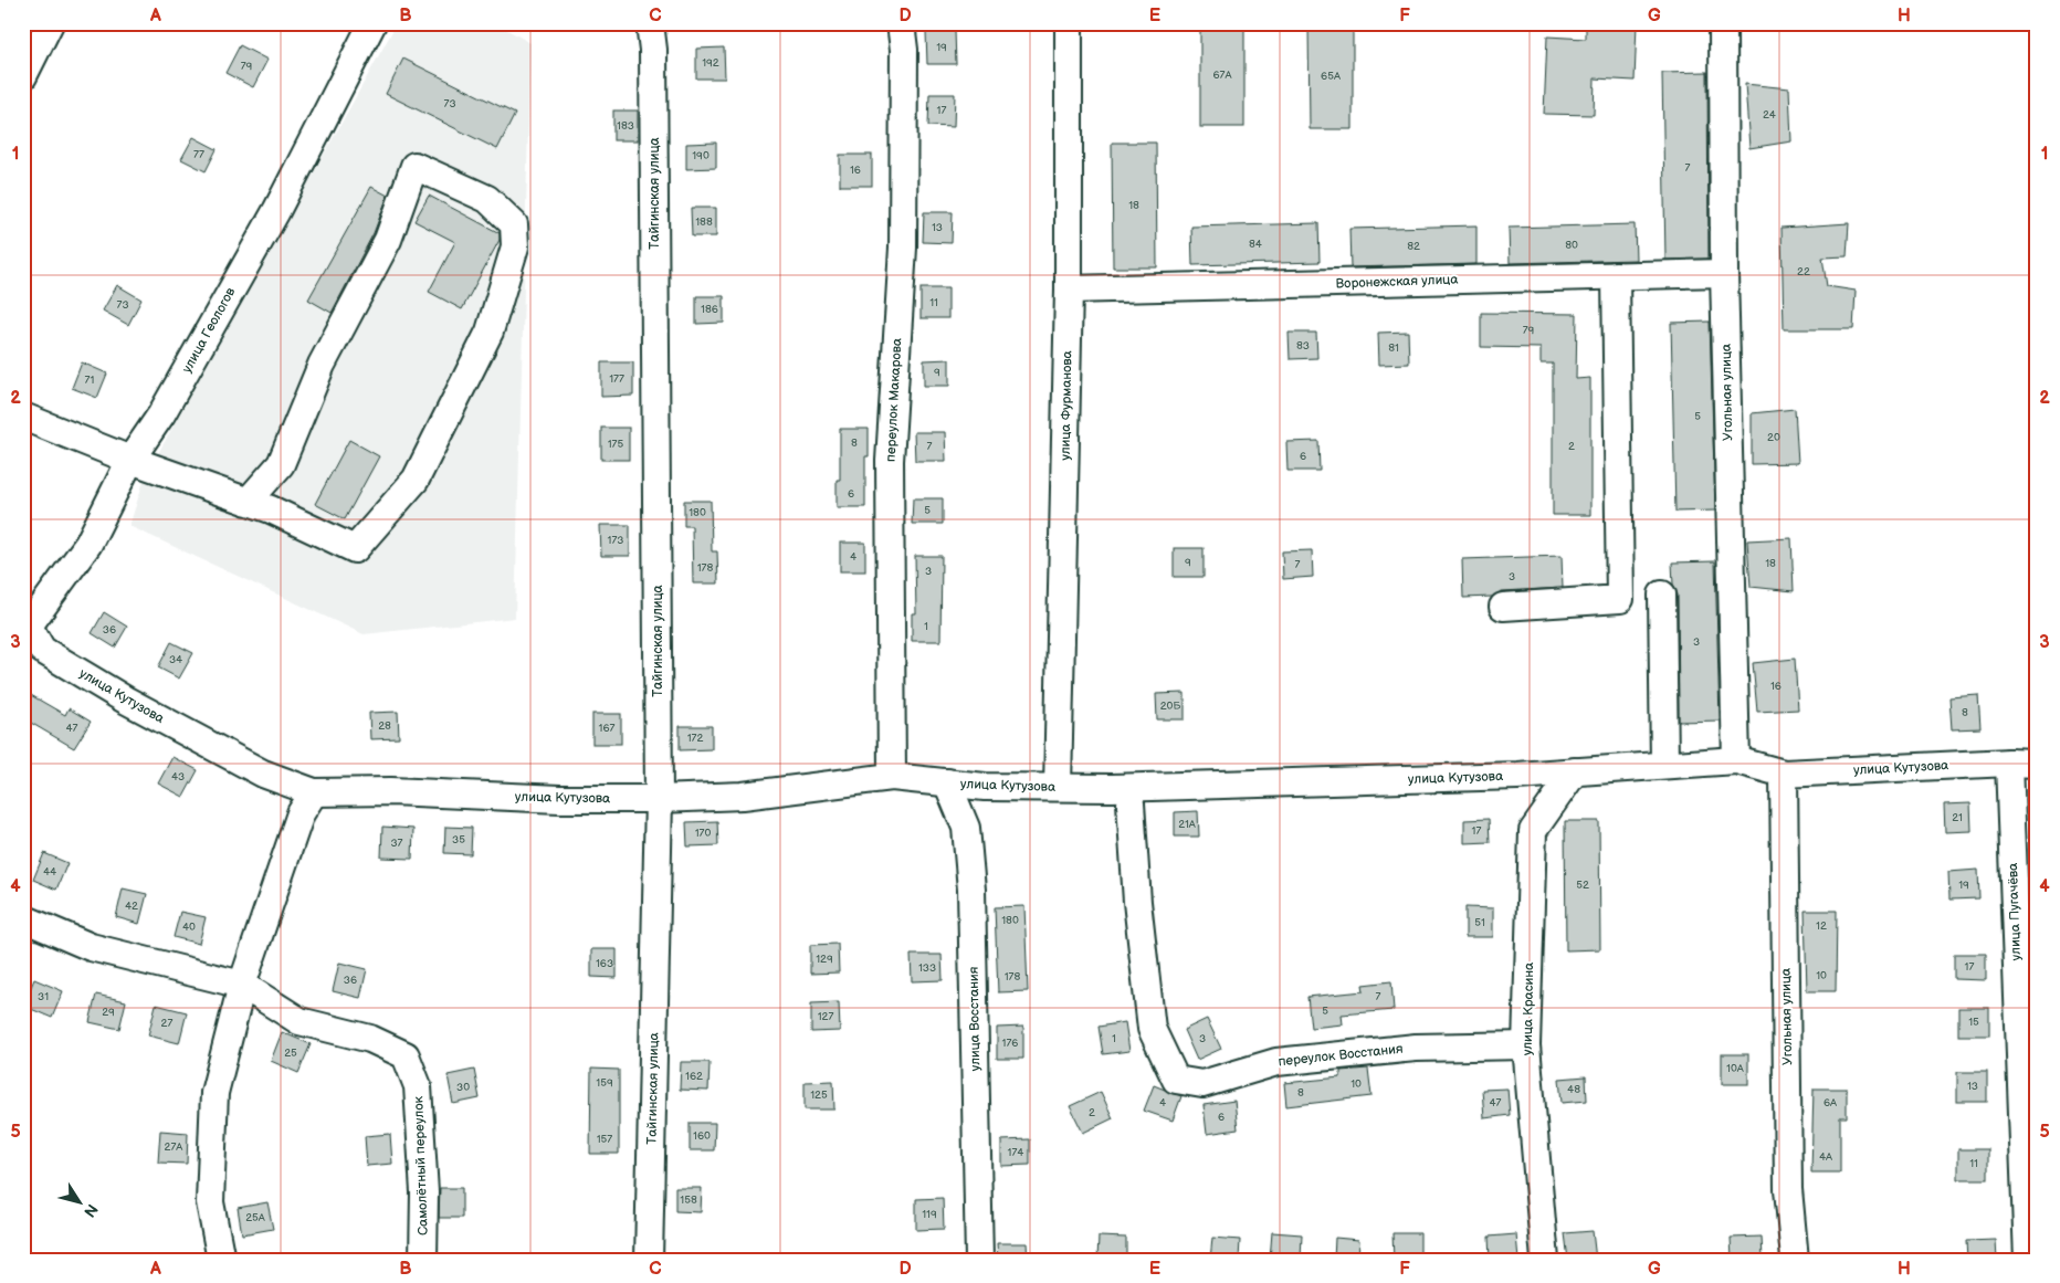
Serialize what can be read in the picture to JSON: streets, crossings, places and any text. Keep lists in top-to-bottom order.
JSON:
{
  "streets": {
    "street": [
      "Тайгинская улица",
      "Воронежская улица",
      "улица Геологов",
      "Угольная улица",
      "переулок Макарова",
      "улица Фурманова",
      "улица Кутузова",
      "улица Пугачёва",
      "улица Красина",
      "улица Восстания",
      "переулок Восстания",
      "Самолётный переулок"
    ]
  },
  "crossings": [
    ["Тайгинская улица", "улица Кутузова"],
    ["Воронежская улица", "Угольная улица"],
    ["Воронежская улица", "улица Фурманова"],
    ["улица Геологов", "улица Кутузова"],
    ["Угольная улица", "улица Кутузова"],
    ["переулок Макарова", "улица Кутузова"],
    ["улица Фурманова", "улица Кутузова"],
    ["улица Кутузова", "улица Пугачёва"],
    ["улица Кутузова", "улица Красина"],
    ["улица Кутузова", "улица Восстания"],
    ["улица Красина", "переулок Восстания"]
  ],
  "house_numbers": [
    "19",
    "192",
    "79",
    "67А",
    "65А",
    "73",
    "17",
    "24",
    "183",
    "77",
    "190",
    "7",
    "16",
    "18",
    "188",
    "13",
    "84",
    "80",
    "82",
    "22",
    "11",
    "73",
    "186",
    "79",
    "83",
    "81",
    "9",
    "177",
    "71",
    "5",
    "20",
    "8",
    "175",
    "7",
    "2",
    "6",
    "6",
    "5",
    "180",
    "173",
    "4",
    "9",
    "18",
    "7",
    "178",
    "3",
    "3",
    "1",
    "36",
    "3",
    "34",
    "16",
    "20Б",
    "8",
    "28",
    "47",
    "167",
    "172",
    "43",
    "21",
    "21А",
    "17",
    "170",
    "35",
    "37",
    "44",
    "52",
    "19",
    "42",
    "180",
    "51",
    "12",
    "40",
    "129",
    "163",
    "17",
    "133",
    "10",
    "178",
    "36",
    "31",
    "7",
    "5",
    "29",
    "127",
    "15",
    "27",
    "1",
    "3",
    "176",
    "25",
    "10А",
    "162",
    "159",
    "10",
    "13",
    "30",
    "48",
    "8",
    "125",
    "4",
    "47",
    "6А",
    "2",
    "6",
    "160",
    "157",
    "27А",
    "174",
    "4А",
    "11",
    "158",
    "119",
    "25А"
  ],
  "north": "bottom right",
  "grid": {
    "columns": [
      "A",
      "B",
      "C",
      "D",
      "E",
      "F",
      "G",
      "H"
    ],
    "rows": [
      "1",
      "2",
      "3",
      "4",
      "5"
    ]
  }
}
